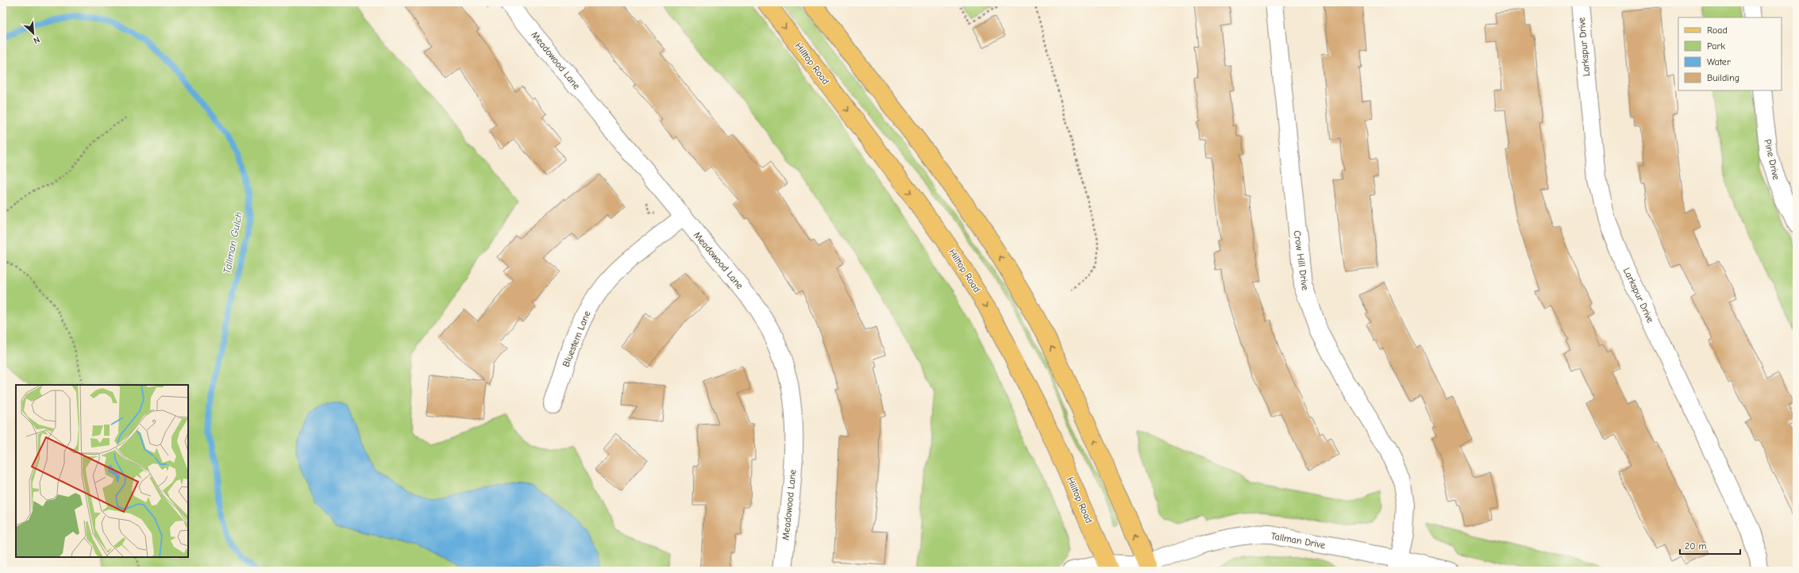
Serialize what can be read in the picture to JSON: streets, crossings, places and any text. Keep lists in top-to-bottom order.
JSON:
{
  "streets": {
    "main road": ["Hilltop Road"],
    "street": [
      "Larkspur Drive",
      "Meadowood Lane",
      "Pine Drive",
      "Crow Hill Drive",
      "Bluestem Lane",
      "Tallman Drive"
    ]
  },
  "crossings": [
    ["Meadowood Lane", "Bluestem Lane"],
    ["Hilltop Road", "Tallman Drive"],
    ["Crow Hill Drive", "Tallman Drive"]
  ],
  "water": ["Tallman Gulch"],
  "legend": [
    "Road",
    "Park",
    "Water",
    "Building"
  ],
  "scale_bar": "20 m",
  "north": "bottom right"
}
